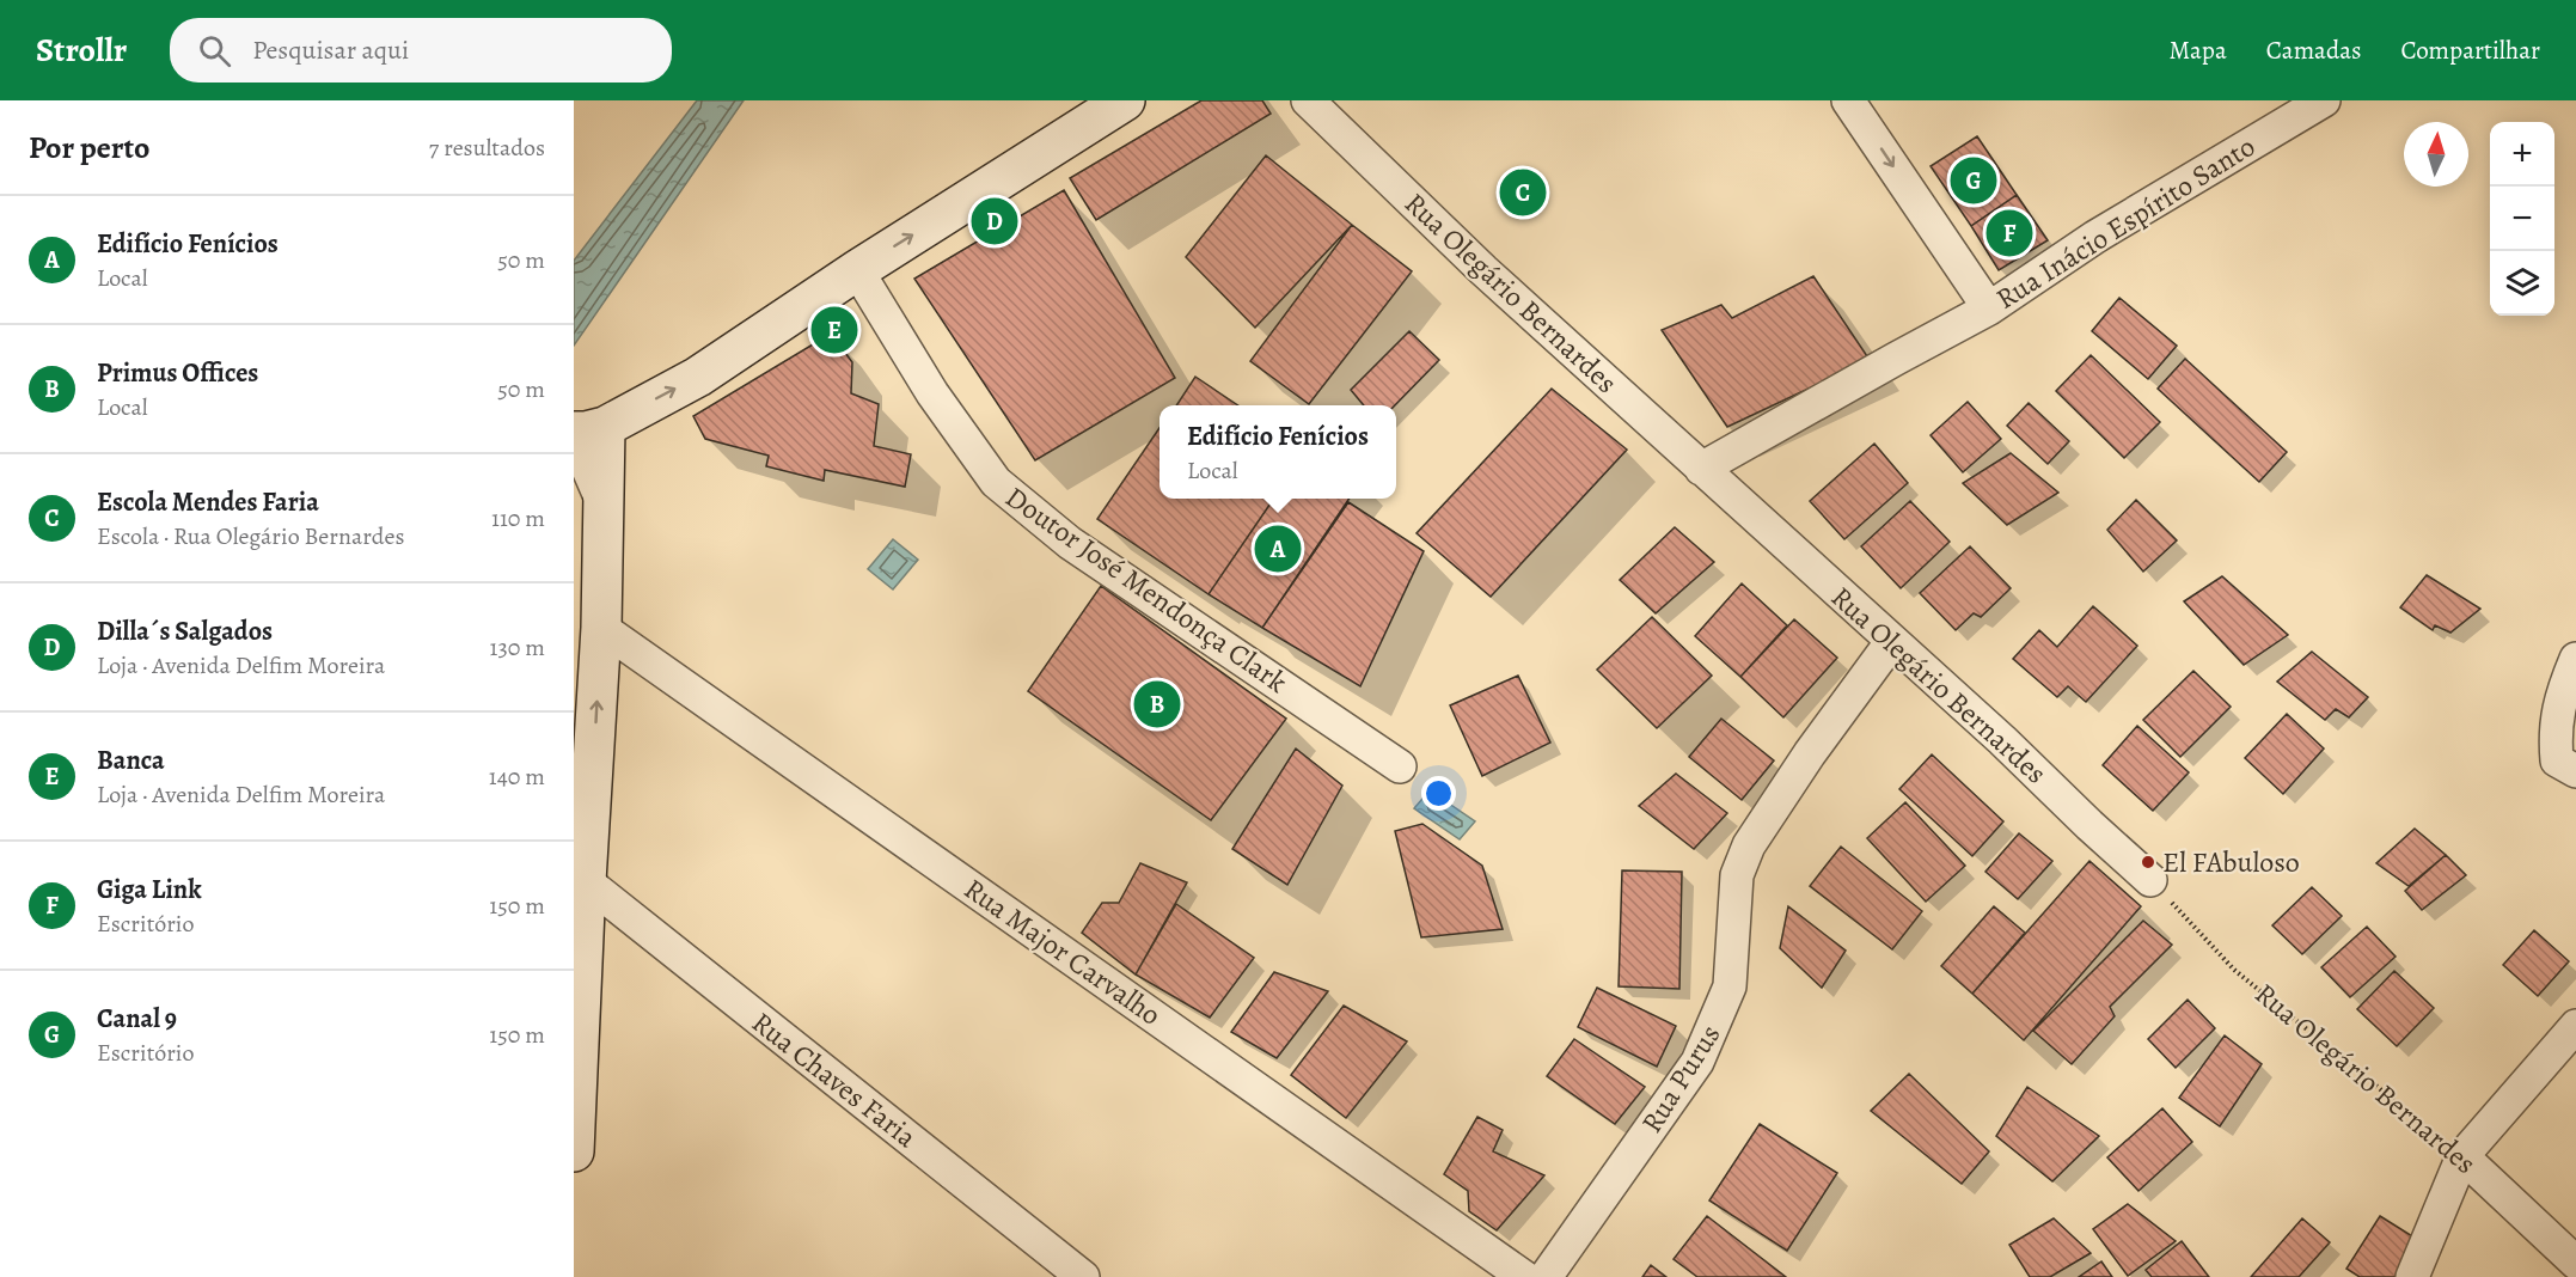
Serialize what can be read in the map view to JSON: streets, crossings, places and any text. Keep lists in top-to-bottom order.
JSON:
{
  "streets": {
    "street": [
      "Rua Inácio Espírito Santo",
      "Rua Olegário Bernardes",
      "Doutor José Mendonça Clark",
      "Rua Major Carvalho",
      "Rua Purus",
      "Rua Chaves Faria"
    ]
  },
  "crossings": [
    ["Rua Inácio Espírito Santo", "Rua Olegário Bernardes"],
    ["Rua Olegário Bernardes", "Rua Purus"]
  ],
  "places": ["El FAbuloso"],
  "north": "top",
  "page": {
    "header": "Strollr",
    "search": "Pesquisar aqui",
    "nav": ["Mapa", "Camadas", "Compartilhar"],
    "heading": ["Por perto", "7 resultados"],
    "map_buttons": ["+", "−"],
    "pins": [
      "G",
      "C",
      "D",
      "F",
      "E",
      "A",
      "B"
    ],
    "list": [
      {
        "mark": "A",
        "name": "Edifício Fenícios",
        "note": "Local",
        "value": "50 m"
      },
      {
        "mark": "B",
        "name": "Primus Offices",
        "note": "Local",
        "value": "50 m"
      },
      {
        "mark": "C",
        "name": "Escola Mendes Faria",
        "note": "Escola · Rua Olegário Bernardes",
        "value": "110 m"
      },
      {
        "mark": "D",
        "name": "Dilla´s Salgados",
        "note": "Loja · Avenida Delfim Moreira",
        "value": "130 m"
      },
      {
        "mark": "E",
        "name": "Banca",
        "note": "Loja · Avenida Delfim Moreira",
        "value": "140 m"
      },
      {
        "mark": "F",
        "name": "Giga Link",
        "note": "Escritório",
        "value": "150 m"
      },
      {
        "mark": "G",
        "name": "Canal 9",
        "note": "Escritório",
        "value": "150 m"
      }
    ],
    "popup": ["Edifício Fenícios", "Local"]
  }
}
